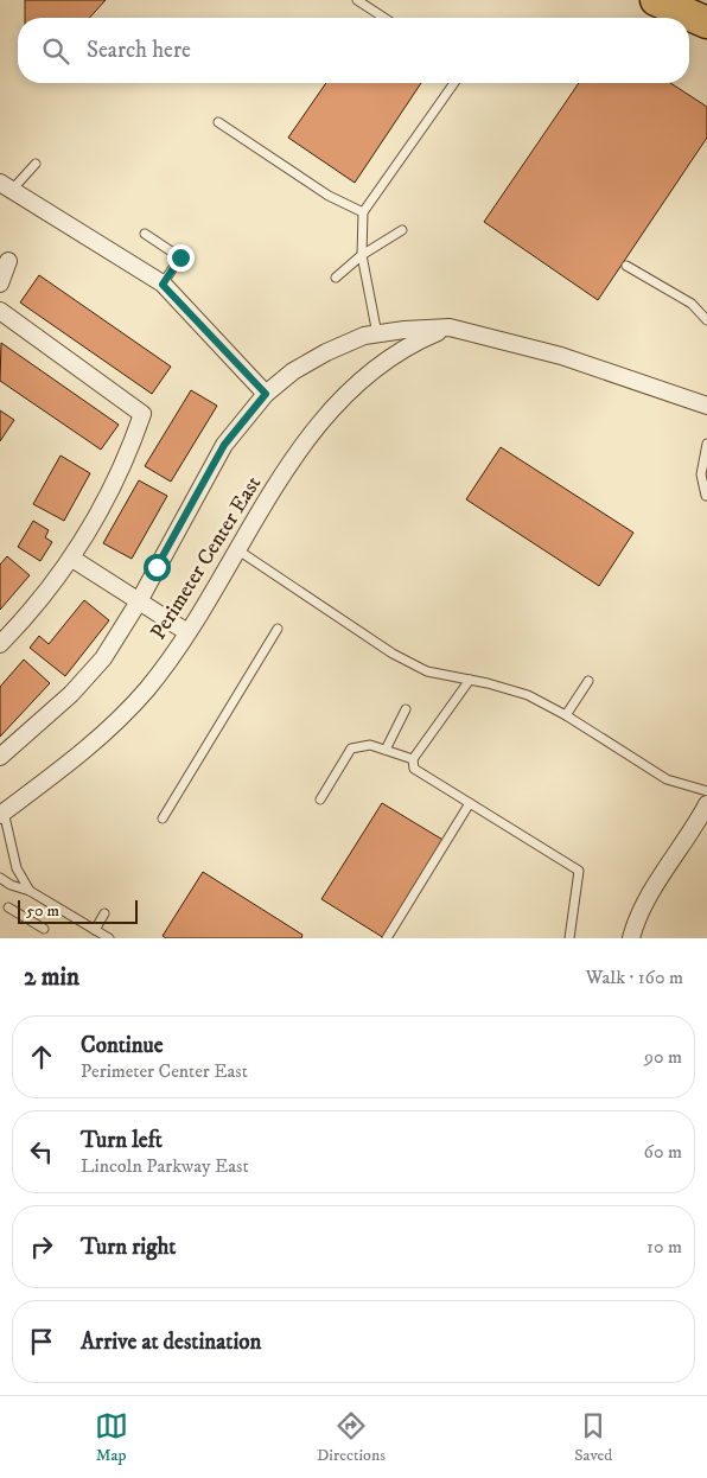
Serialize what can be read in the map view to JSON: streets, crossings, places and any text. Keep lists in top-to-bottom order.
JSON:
{
  "streets": {
    "street": ["Perimeter Center East"]
  },
  "scale_bar": "50 m",
  "page": {
    "search": "Search here",
    "scale": "50 m",
    "heading": ["2 min", "Walk · 160 m"],
    "list": [
      ["Continue", "Perimeter Center East", "90 m"],
      ["Turn left", "Lincoln Parkway East", "60 m"],
      ["Turn right", "10 m"],
      "Arrive at destination"
    ],
    "nav": ["Map", "Directions", "Saved"]
  }
}
